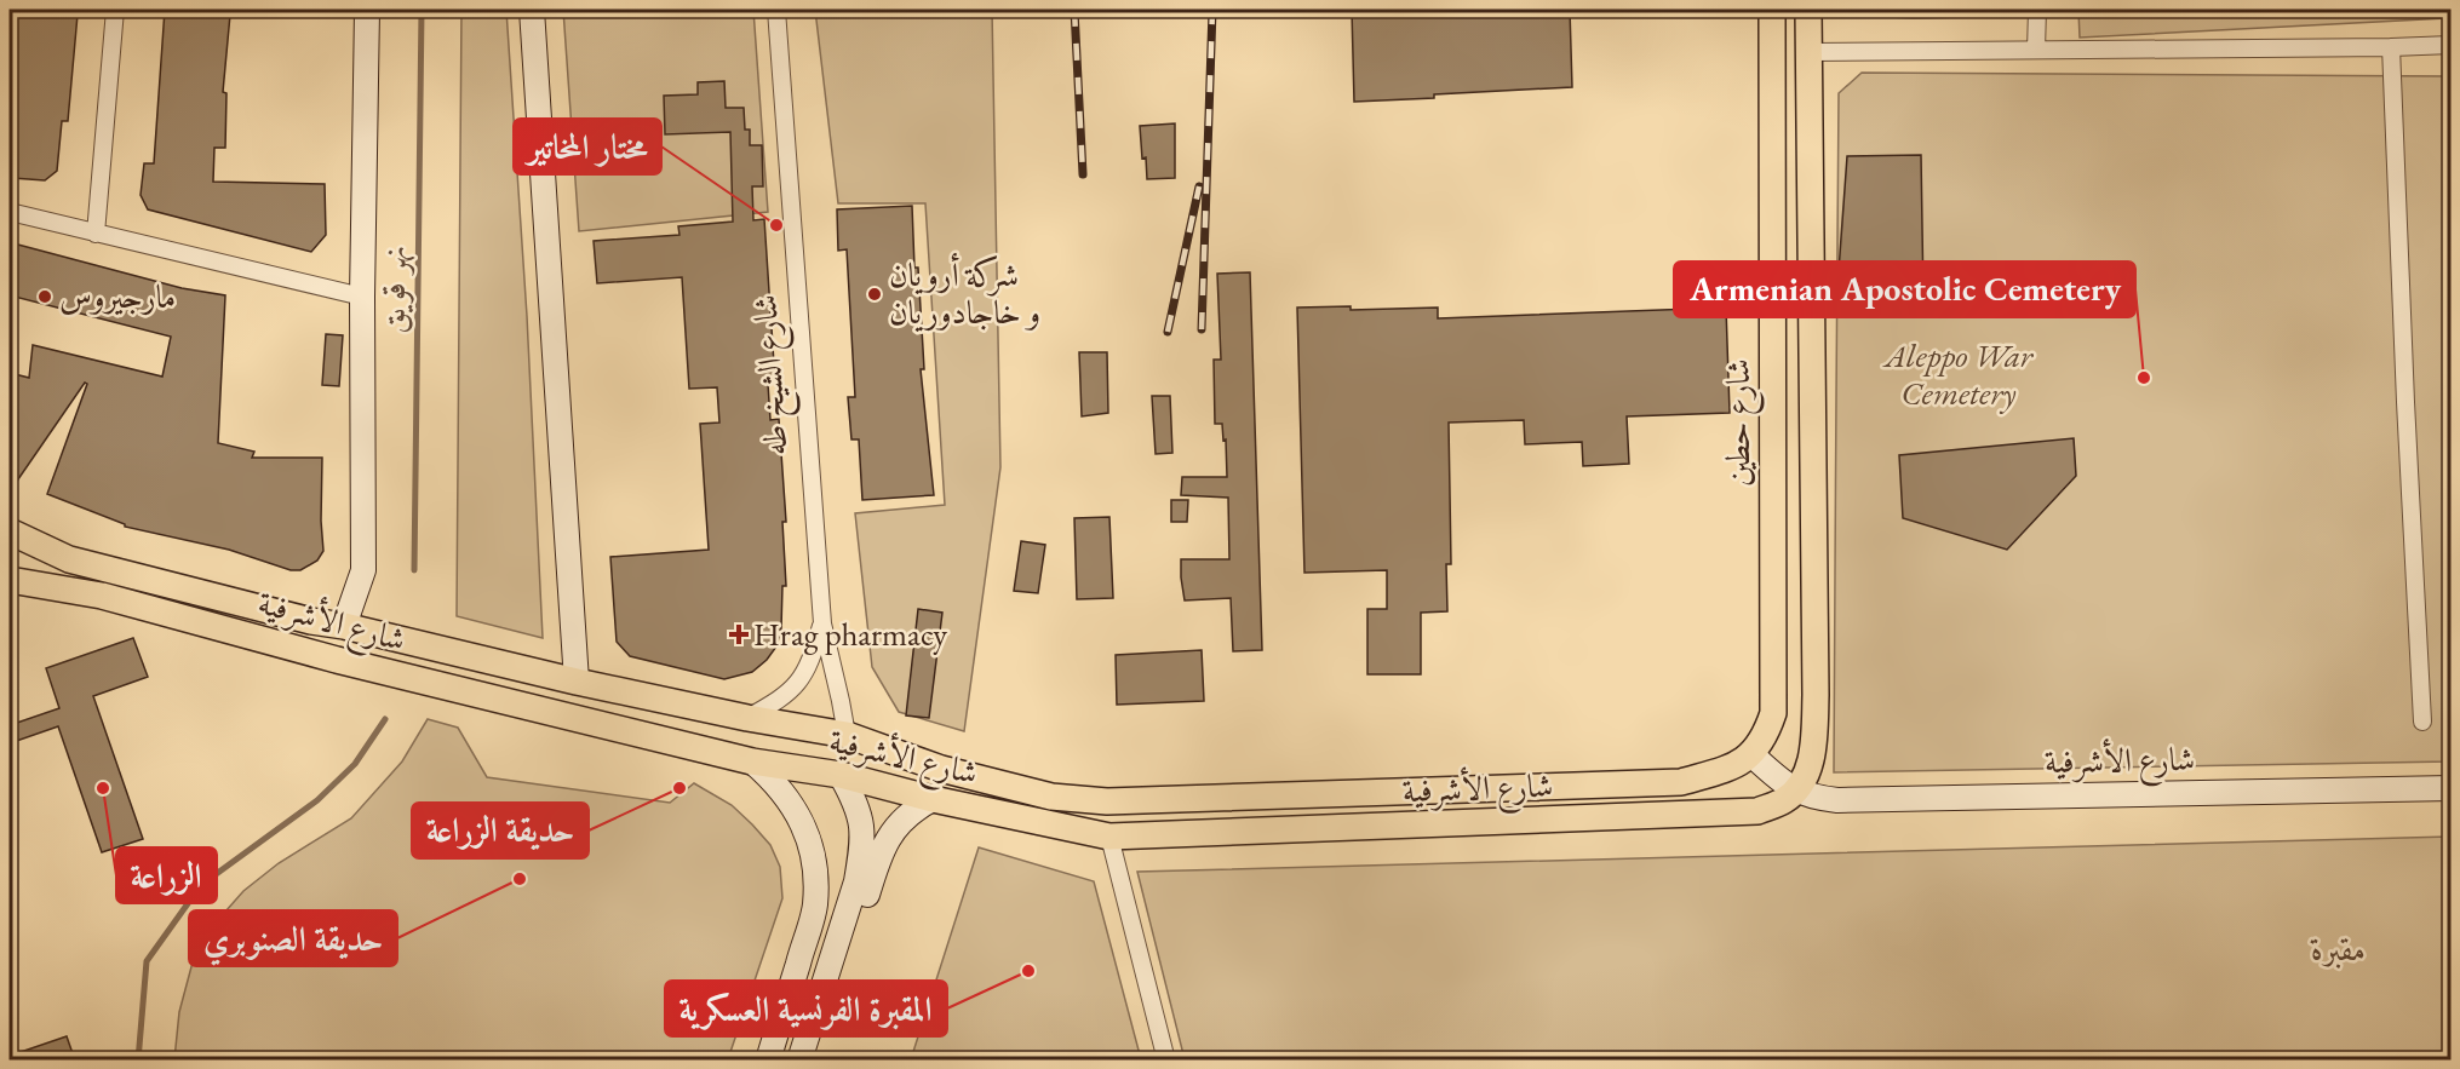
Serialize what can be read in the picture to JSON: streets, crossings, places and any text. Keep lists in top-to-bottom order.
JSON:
{
  "streets": {
    "main road": ["شارع حطين", "شارع الأشرفية"],
    "street": ["شارع الشيخ طه"]
  },
  "crossings": [
    ["شارع الشيخ طه", "شارع الأشرفية"],
    ["شارع حطين", "شارع الأشرفية"]
  ],
  "water": ["نهر قويق"],
  "parks": ["Aleppo War Cemetery", "مقبرة"],
  "places": {
    "other": [
      "مختار المخاتير",
      "شركة أرويان و خاجادوريان",
      "مارجيروس",
      "Armenian Apostolic Cemetery",
      "الزراعة",
      "حديقة الزراعة",
      "حديقة الصنوبري",
      "المقبرة الفرنسية العسكرية"
    ],
    "health": ["Hrag pharmacy"]
  }
}
